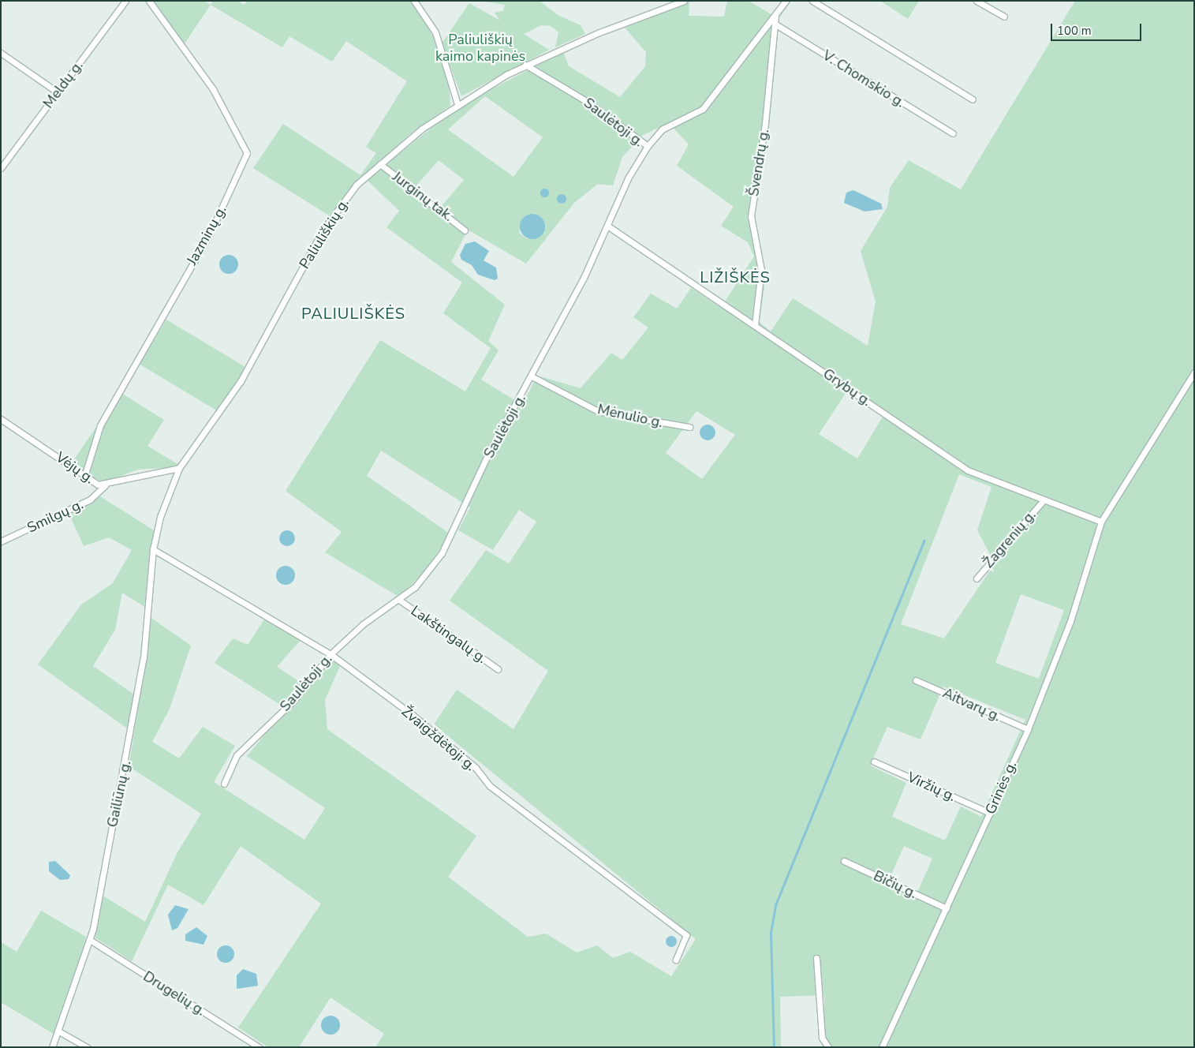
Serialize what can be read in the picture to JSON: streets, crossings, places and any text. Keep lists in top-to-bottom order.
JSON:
{
  "streets": {
    "street": [
      "V. Chomskio g.",
      "Meldų g.",
      "Saulėtoji g.",
      "Švendrų g.",
      "Jurginų tak.",
      "Paliuliškių g.",
      "Jazminų g.",
      "Grybų g.",
      "Mėnulio g.",
      "Vėjų g.",
      "Smilgų g.",
      "Žagrenių g.",
      "Lakštingalų g.",
      "Aitvarų g.",
      "Žvaigždėtoji g.",
      "Viržių g.",
      "Grinės g.",
      "Gailiūnų g.",
      "Bičių g.",
      "Drugelių g."
    ]
  },
  "crossings": [
    ["V. Chomskio g.", "Švendrų g."],
    ["Saulėtoji g.", "Paliuliškių g."],
    ["Saulėtoji g.", "Grybų g."],
    ["Saulėtoji g.", "Mėnulio g."],
    ["Saulėtoji g.", "Lakštingalų g."],
    ["Saulėtoji g.", "Žvaigždėtoji g."],
    ["Švendrų g.", "Grybų g."],
    ["Jurginų tak.", "Paliuliškių g."],
    ["Paliuliškių g.", "Vėjų g."],
    ["Paliuliškių g.", "Gailiūnų g."],
    ["Jazminų g.", "Vėjų g."],
    ["Grybų g.", "Žagrenių g."],
    ["Grybų g.", "Grinės g."],
    ["Vėjų g.", "Smilgų g."],
    ["Aitvarų g.", "Grinės g."],
    ["Žvaigždėtoji g.", "Gailiūnų g."],
    ["Viržių g.", "Grinės g."],
    ["Grinės g.", "Bičių g."],
    ["Gailiūnų g.", "Drugelių g."]
  ],
  "districts": ["LIŽIŠKĖS", "PALIULIŠKĖS"],
  "parks": ["Paliuliškių kaimo kapinės"],
  "scale_bar": "100 m"
}
